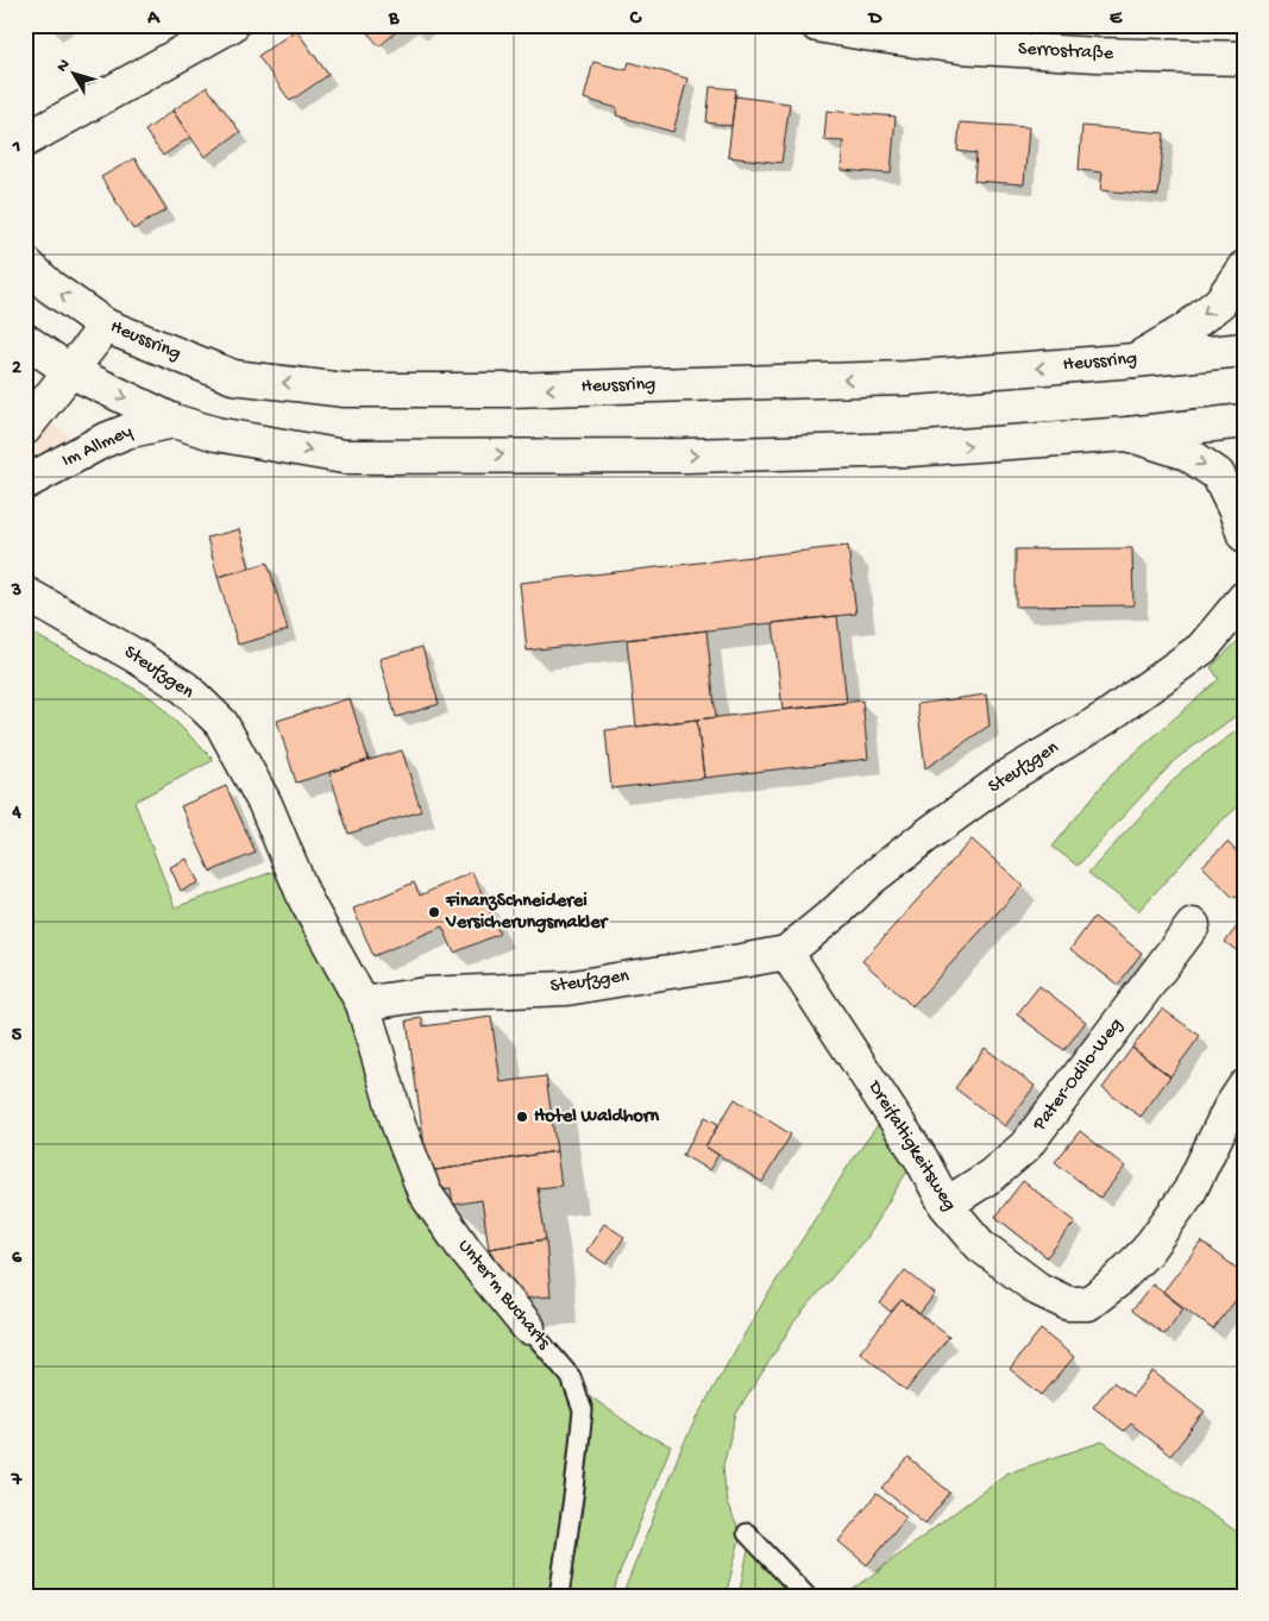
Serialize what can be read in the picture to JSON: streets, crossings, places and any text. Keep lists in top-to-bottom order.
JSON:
{
  "streets": {
    "street": [
      "Serrostraße",
      "Heussring",
      "Im Allmey",
      "Steufzgen",
      "Pater-Odilo-Weg",
      "Dreifaltigkeitsweg",
      "Unter'm Bucharts"
    ]
  },
  "crossings": [
    ["Steufzgen", "Dreifaltigkeitsweg"],
    ["Steufzgen", "Unter'm Bucharts"],
    ["Pater-Odilo-Weg", "Dreifaltigkeitsweg"]
  ],
  "places": ["FinanzSchneiderei Versicherungsmakler", "Hotel Waldhorn"],
  "north": "top left",
  "grid": {
    "columns": [
      "A",
      "B",
      "C",
      "D",
      "E"
    ],
    "rows": [
      "1",
      "2",
      "3",
      "4",
      "5",
      "6",
      "7"
    ]
  }
}
